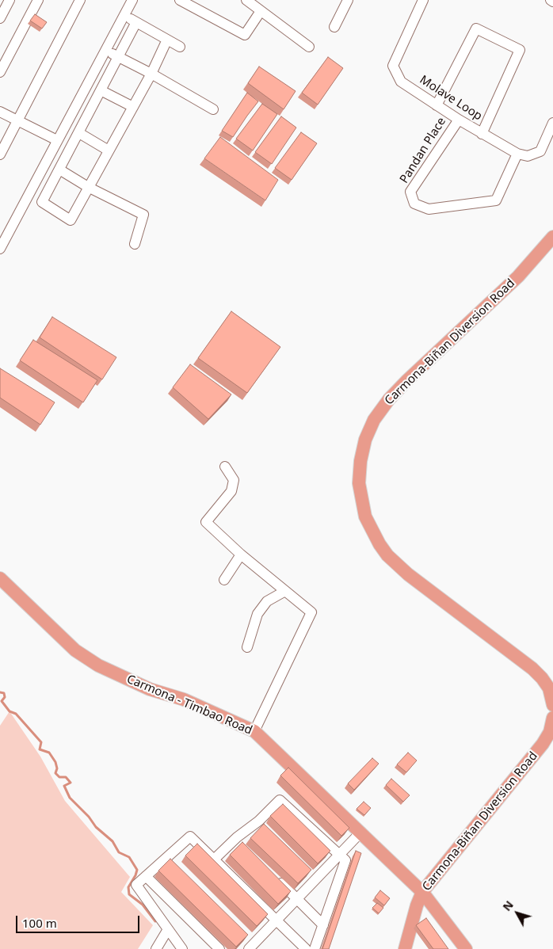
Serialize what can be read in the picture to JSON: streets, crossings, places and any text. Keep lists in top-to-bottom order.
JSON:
{
  "streets": {
    "main road": ["Carmona-Biñan Diversion Road", "Carmona - Timbao Road"],
    "street": ["Molave Loop", "Pandan Place"]
  },
  "crossings": [
    ["Molave Loop", "Pandan Place"],
    ["Carmona-Biñan Diversion Road", "Carmona - Timbao Road"]
  ],
  "scale_bar": "100 m",
  "north": "top left"
}
